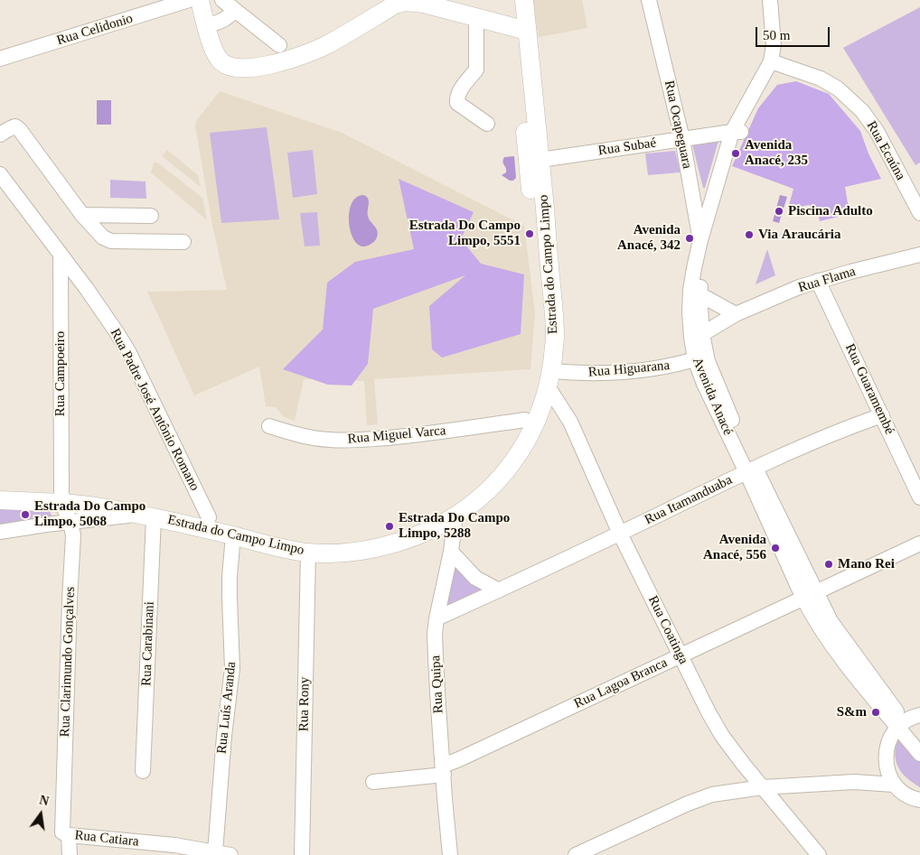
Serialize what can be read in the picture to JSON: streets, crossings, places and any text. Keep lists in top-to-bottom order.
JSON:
{
  "streets": {
    "main road": ["Estrada do Campo Limpo"],
    "street": [
      "Rua Celidonio",
      "Rua Ocapeguara",
      "Rua Subaé",
      "Rua Ecaúna",
      "Rua Flama",
      "Rua Higuarana",
      "Rua Campoeiro",
      "Rua Guaramembé",
      "Avenida Anacé",
      "Rua Padre José Antônio Romano",
      "Rua Miguel Varca",
      "Rua Itamanduaba",
      "Rua Coatinga",
      "Rua Carabinani",
      "Rua Clarimundo Gonçalves",
      "Rua Lagoa Branca",
      "Rua Quipa",
      "Rua Rony",
      "Rua Luís Aranda",
      "Rua Catiara"
    ]
  },
  "crossings": [
    ["Rua Ocapeguara", "Rua Subaé"],
    ["Rua Ocapeguara", "Avenida Anacé"],
    ["Rua Subaé", "Estrada do Campo Limpo"],
    ["Rua Subaé", "Avenida Anacé"],
    ["Rua Ecaúna", "Avenida Anacé"],
    ["Estrada do Campo Limpo", "Rua Higuarana"],
    ["Estrada do Campo Limpo", "Rua Campoeiro"],
    ["Estrada do Campo Limpo", "Rua Padre José Antônio Romano"],
    ["Estrada do Campo Limpo", "Rua Miguel Varca"],
    ["Estrada do Campo Limpo", "Rua Coatinga"],
    ["Estrada do Campo Limpo", "Rua Carabinani"],
    ["Estrada do Campo Limpo", "Rua Clarimundo Gonçalves"],
    ["Estrada do Campo Limpo", "Rua Quipa"],
    ["Estrada do Campo Limpo", "Rua Rony"],
    ["Estrada do Campo Limpo", "Rua Luís Aranda"],
    ["Rua Flama", "Rua Guaramembé"],
    ["Rua Flama", "Avenida Anacé"],
    ["Rua Higuarana", "Avenida Anacé"],
    ["Rua Higuarana", "Rua Coatinga"],
    ["Rua Campoeiro", "Rua Padre José Antônio Romano"],
    ["Rua Campoeiro", "Rua Clarimundo Gonçalves"],
    ["Rua Guaramembé", "Rua Itamanduaba"],
    ["Avenida Anacé", "Rua Itamanduaba"],
    ["Avenida Anacé", "Rua Lagoa Branca"],
    ["Rua Itamanduaba", "Rua Coatinga"],
    ["Rua Itamanduaba", "Rua Quipa"],
    ["Rua Coatinga", "Rua Lagoa Branca"],
    ["Rua Clarimundo Gonçalves", "Rua Catiara"],
    ["Rua Lagoa Branca", "Rua Quipa"],
    ["Rua Luís Aranda", "Rua Catiara"]
  ],
  "places": [
    "Avenida Anacé, 235",
    "Piscina Adulto",
    "Estrada Do Campo Limpo, 5551",
    "Via Araucária",
    "Avenida Anacé, 342",
    "Estrada Do Campo Limpo, 5068",
    "Estrada Do Campo Limpo, 5288",
    "Avenida Anacé, 556",
    "Mano Rei",
    "S&m"
  ],
  "scale_bar": "50 m",
  "north": "top"
}
